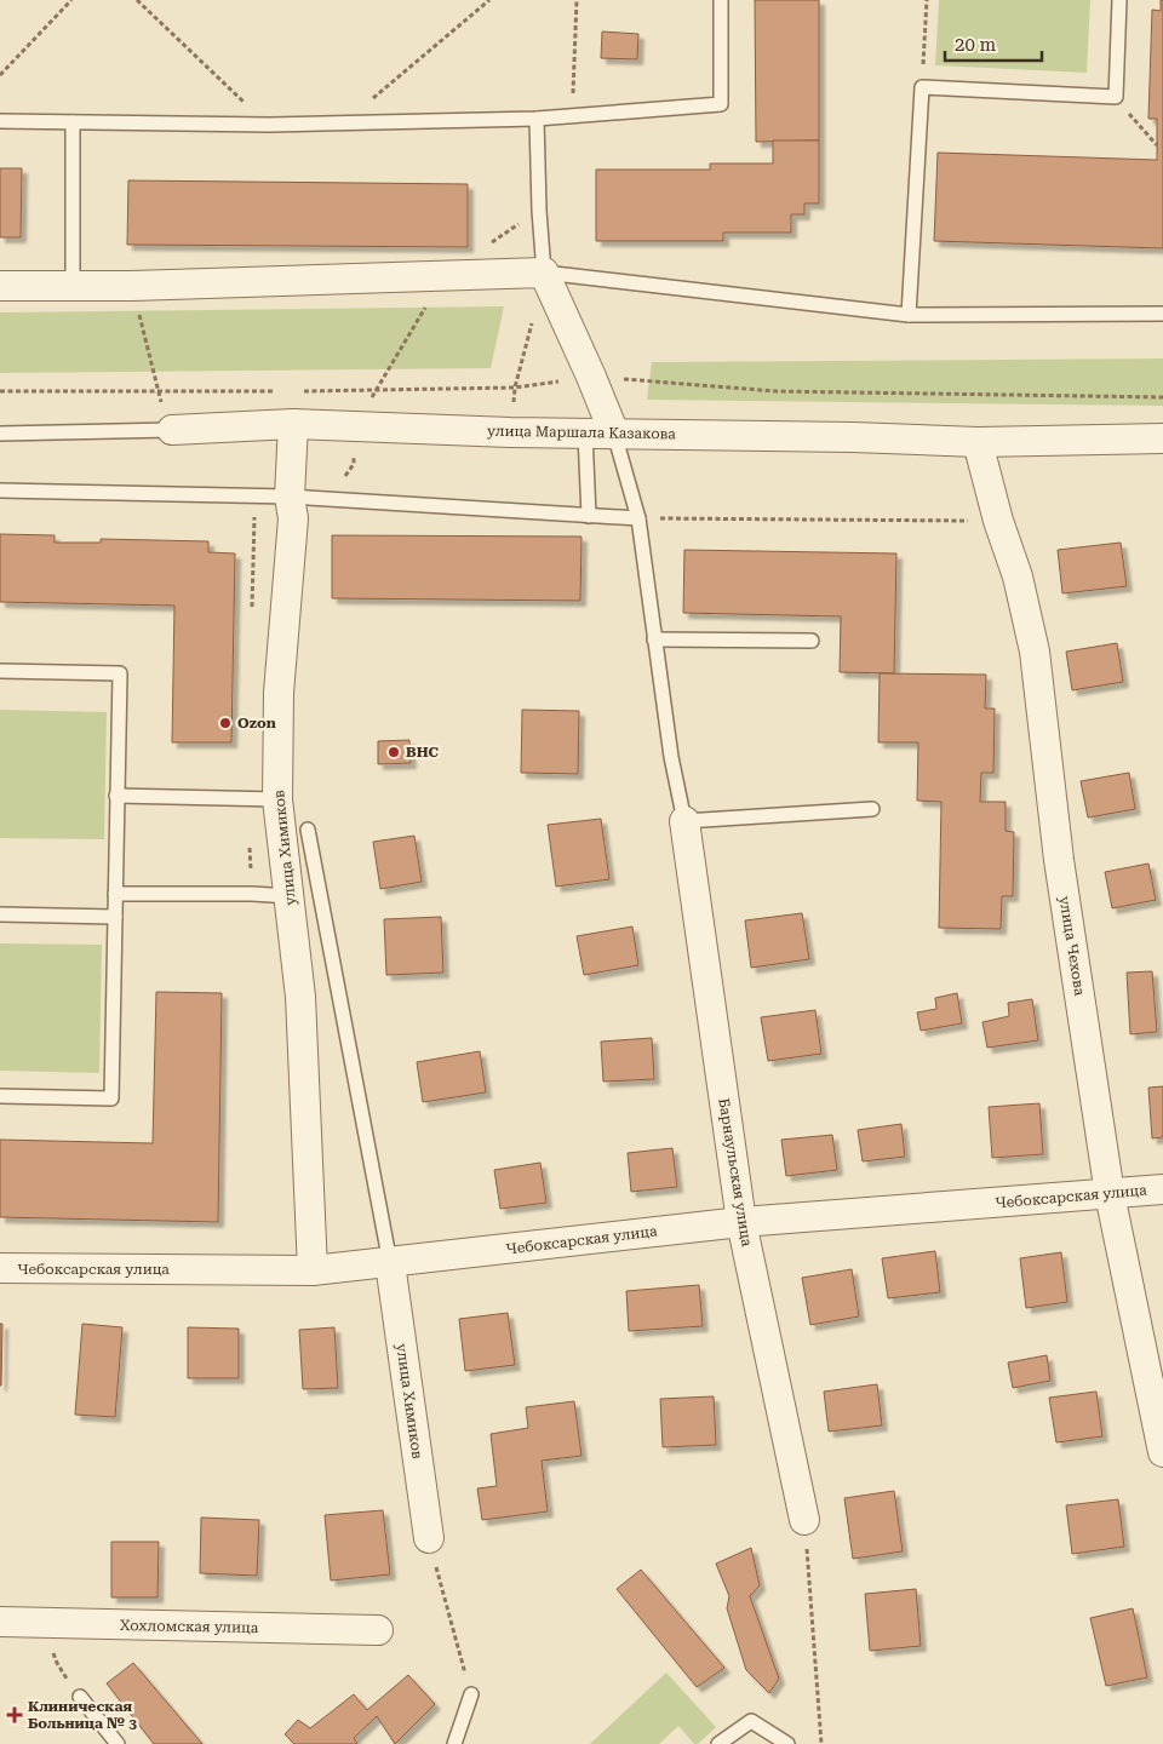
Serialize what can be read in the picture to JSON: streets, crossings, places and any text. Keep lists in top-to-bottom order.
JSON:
{
  "streets": {
    "street": [
      "улица Маршала Казакова",
      "улица Химиков",
      "улица Чехова",
      "Барнаульская улица",
      "Чебоксарская улица",
      "Хохломская улица"
    ]
  },
  "crossings": [
    ["улица Маршала Казакова", "улица Химиков"],
    ["улица Маршала Казакова", "улица Чехова"],
    ["улица Химиков", "Чебоксарская улица"],
    ["улица Чехова", "Чебоксарская улица"],
    ["Барнаульская улица", "Чебоксарская улица"]
  ],
  "places": {
    "other": ["Ozon", "ВНС"],
    "health": ["Клиническая Больница № 3"]
  },
  "scale_bar": "20 m"
}
